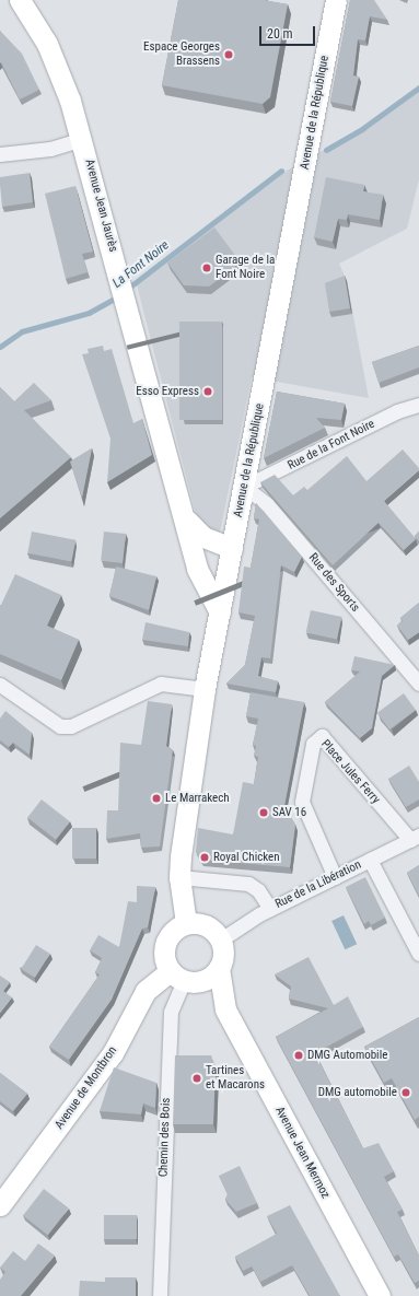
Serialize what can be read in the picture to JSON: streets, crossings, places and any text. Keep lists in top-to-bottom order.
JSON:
{
  "streets": {
    "main road": [
      "Avenue de la République",
      "Avenue Jean Jaurès",
      "Avenue de Montbron",
      "Avenue Jean Mermoz"
    ],
    "street": [
      "Rue de la Font Noire",
      "Rue des Sports",
      "Place Jules Ferry",
      "Rue de la Libération",
      "Chemin des Bois"
    ]
  },
  "crossings": [
    ["Avenue de la République", "Avenue Jean Jaurès"],
    ["Avenue de la République", "Rue de la Font Noire"],
    ["Avenue de la République", "Rue des Sports"],
    ["Avenue de la République", "Rue de la Libération"],
    ["Avenue de la République", "Avenue de Montbron"],
    ["Avenue de la République", "Chemin des Bois"],
    ["Avenue de la République", "Avenue Jean Mermoz"],
    ["Rue de la Font Noire", "Rue des Sports"],
    ["Place Jules Ferry", "Rue de la Libération"],
    ["Rue de la Libération", "Avenue de Montbron"],
    ["Rue de la Libération", "Chemin des Bois"],
    ["Rue de la Libération", "Avenue Jean Mermoz"],
    ["Avenue de Montbron", "Chemin des Bois"],
    ["Avenue de Montbron", "Avenue Jean Mermoz"],
    ["Chemin des Bois", "Avenue Jean Mermoz"]
  ],
  "water": ["La Font Noire"],
  "places": [
    "Espace Georges Brassens",
    "Garage de la Font Noire",
    "Esso Express",
    "Le Marrakech",
    "SAV 16",
    "Royal Chicken",
    "DMG Automobile",
    "Tartines et Macarons",
    "DMG automobile"
  ],
  "scale_bar": "20 m"
}
